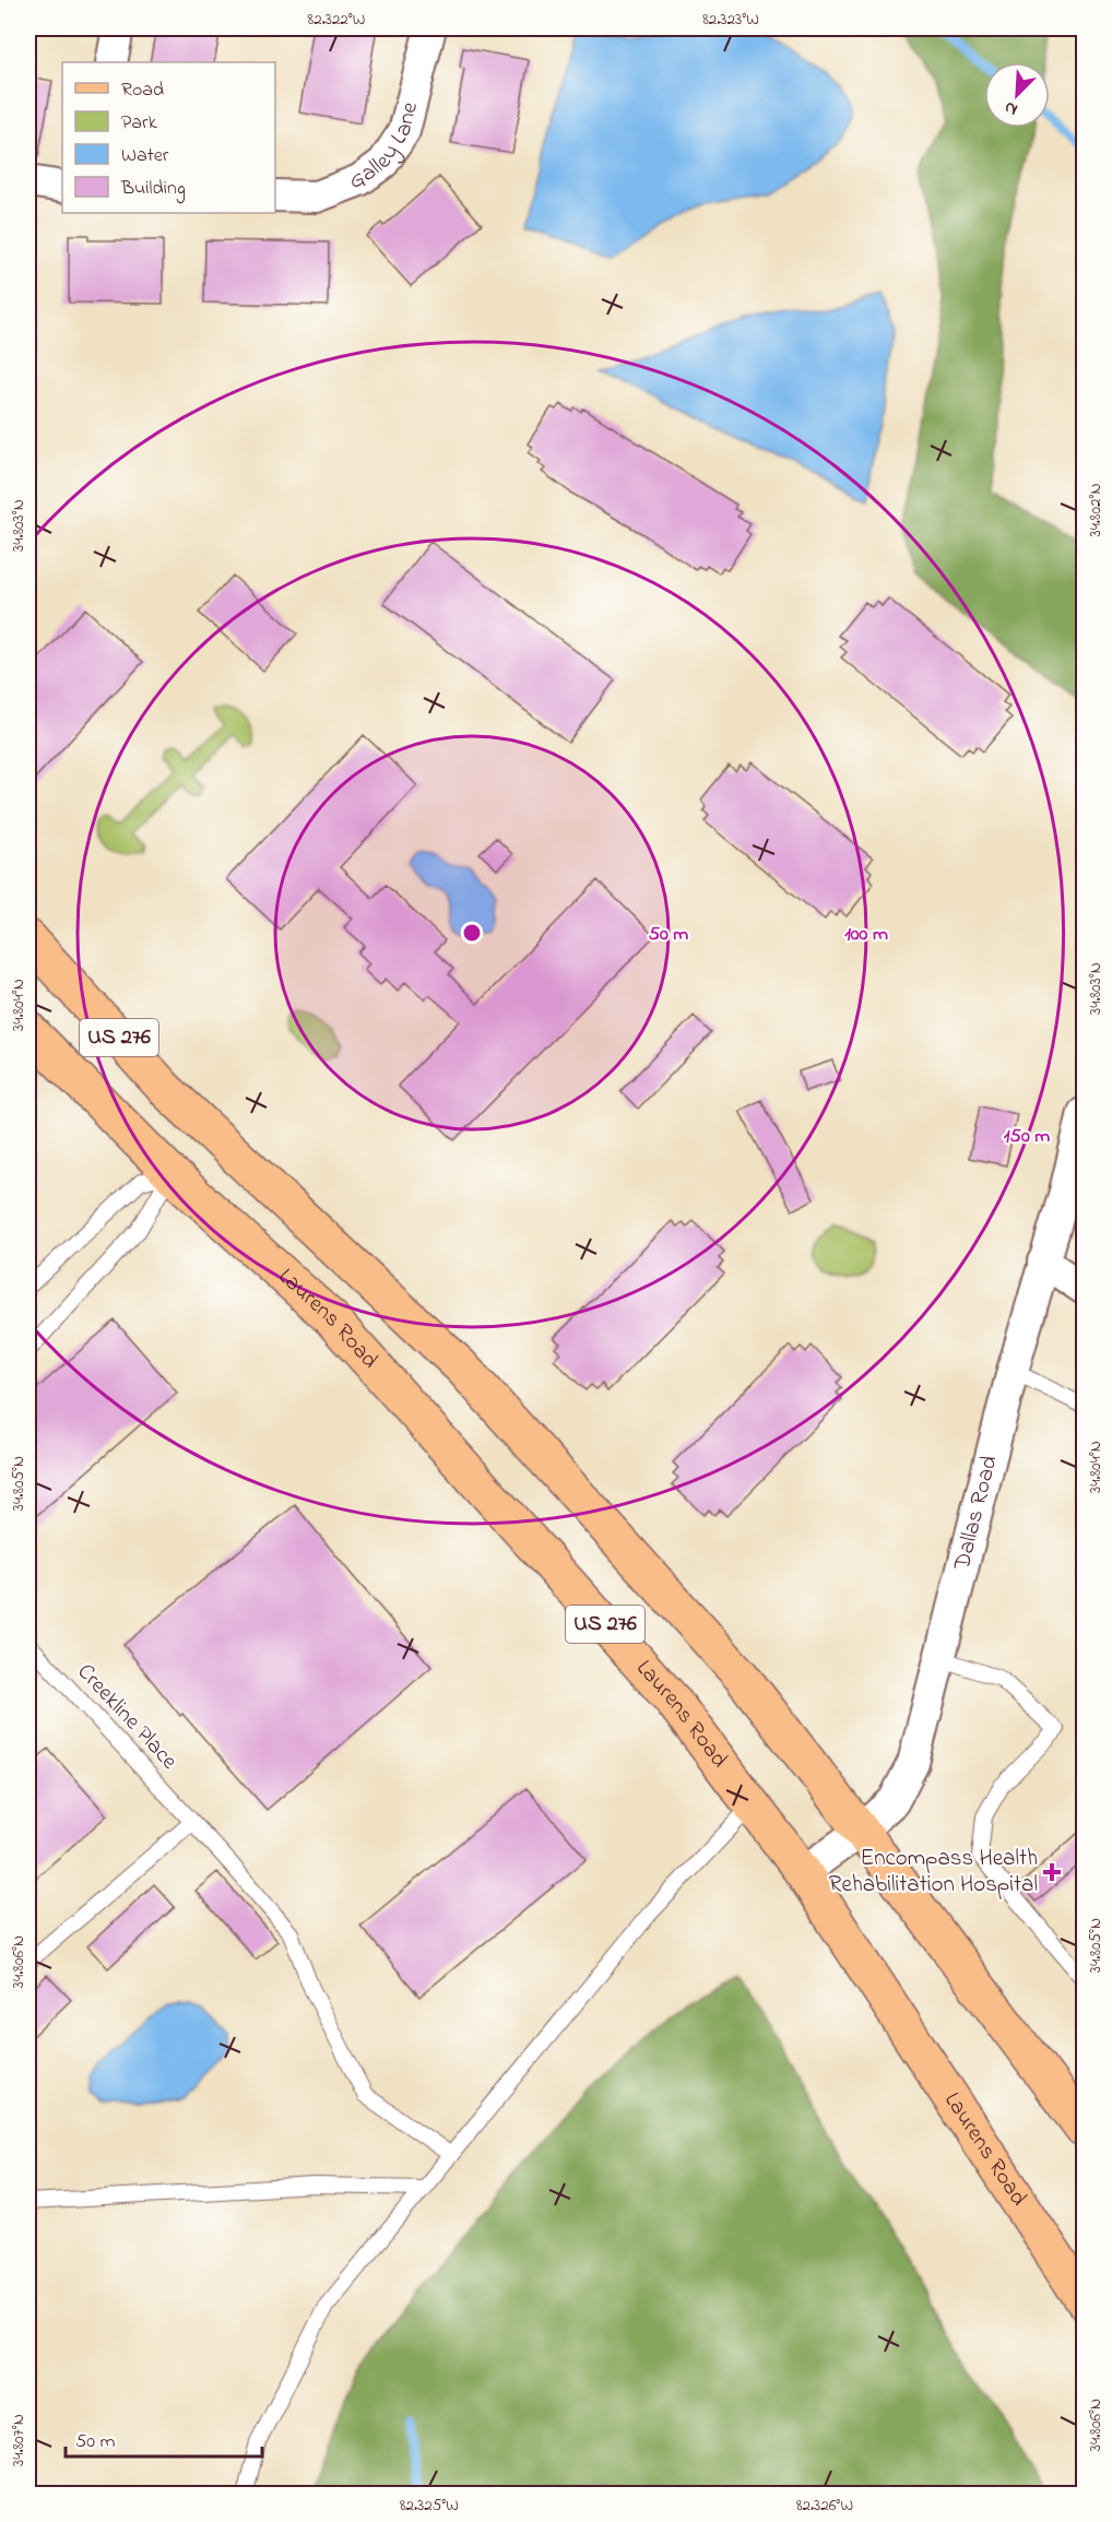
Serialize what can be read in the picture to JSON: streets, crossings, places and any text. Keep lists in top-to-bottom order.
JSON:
{
  "streets": {
    "main road": ["US 276", "Laurens Road"],
    "street": ["Galley Lane", "Dallas Road"],
    "lane": ["Creekline Place"]
  },
  "crossings": [
    ["US 276", "Dallas Road"],
    ["Laurens Road", "Dallas Road"]
  ],
  "places": {
    "health": ["Encompass Health Rehabilitation Hospital"]
  },
  "legend": [
    "Road",
    "Park",
    "Water",
    "Building"
  ],
  "scale_bar": "50 m",
  "north": "bottom left",
  "coordinates": [
    "82.322°W",
    "82.323°W",
    "34.802°N",
    "34.803°N",
    "34.804°N",
    "34.805°N",
    "34.806°N",
    "34.807°N",
    "82.325°W",
    "82.326°W"
  ],
  "rings": ["50 m", "100 m", "150 m"]
}
